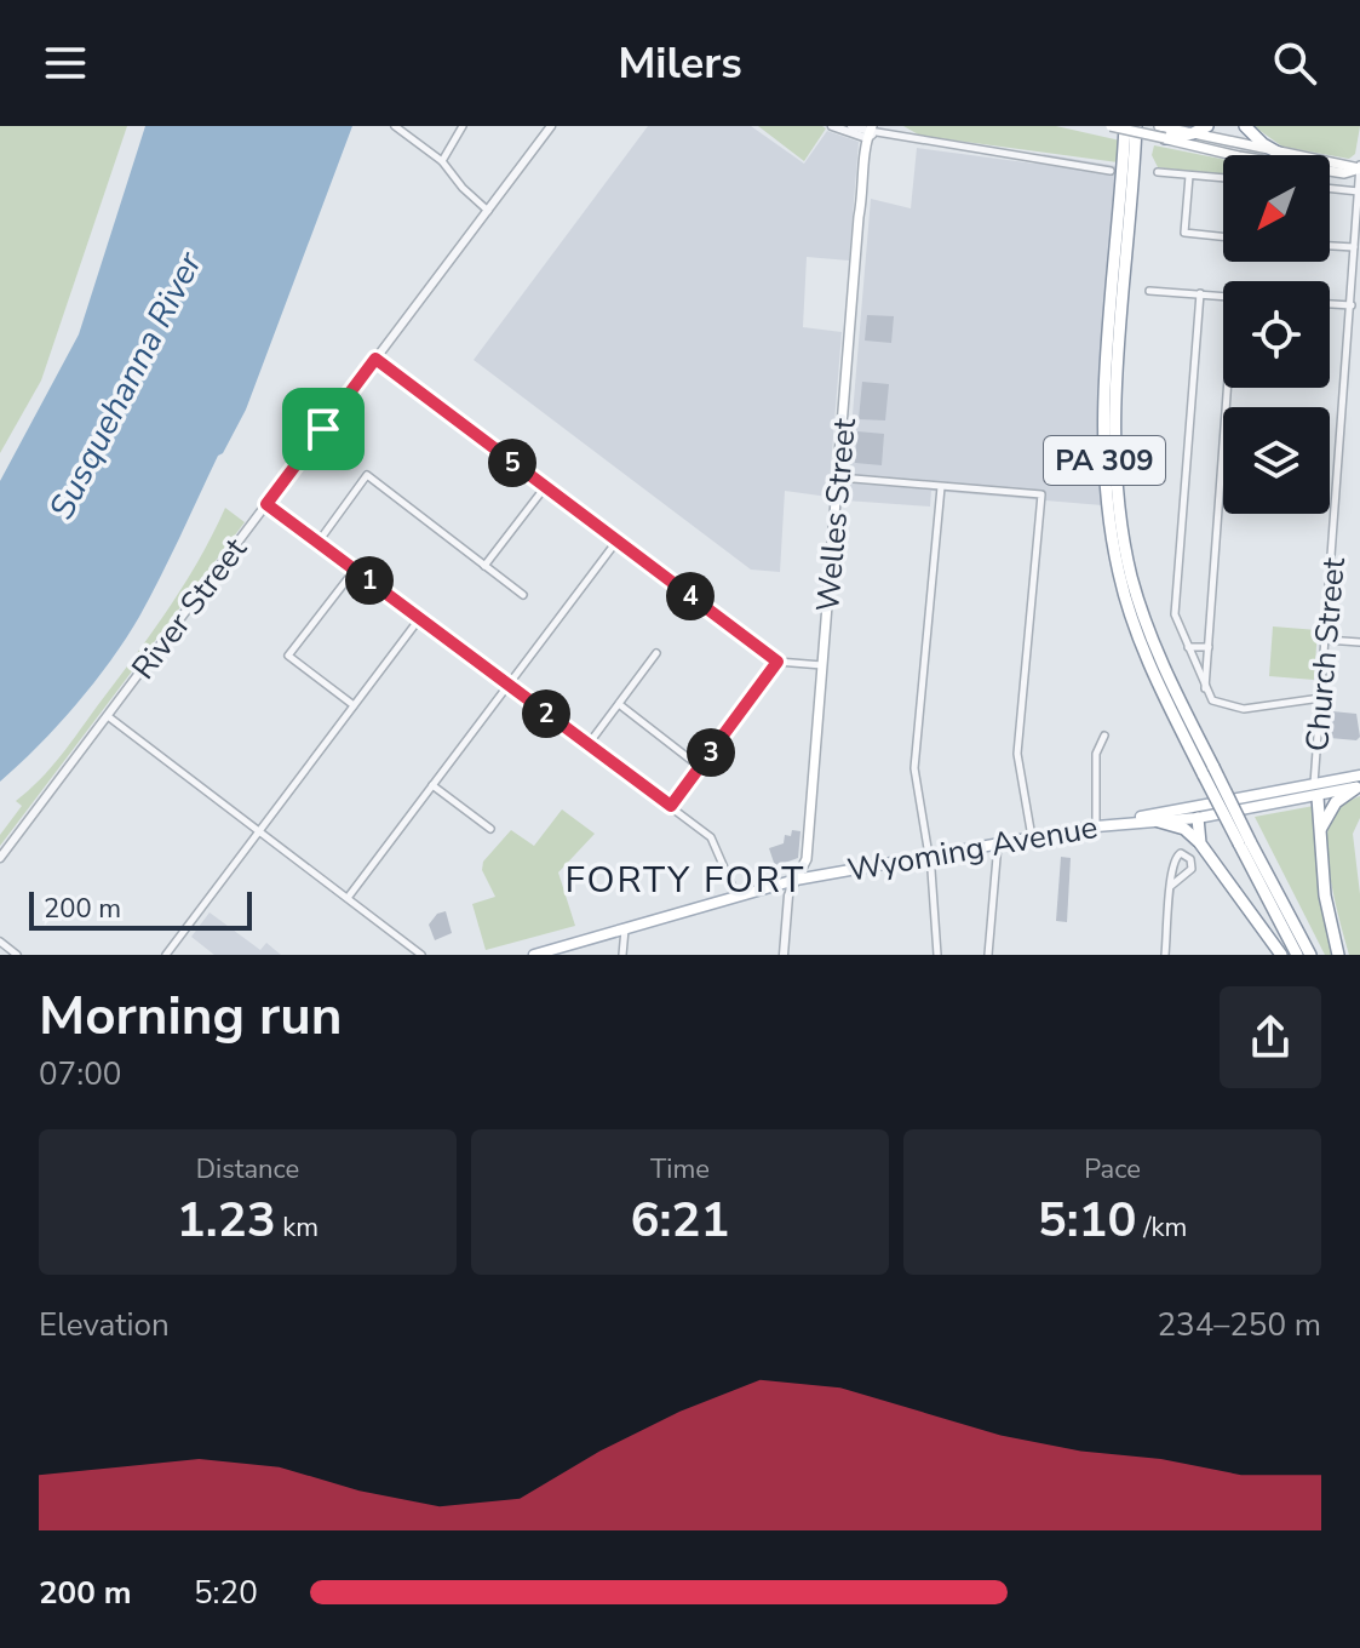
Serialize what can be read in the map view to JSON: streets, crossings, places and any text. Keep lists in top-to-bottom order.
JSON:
{
  "streets": {
    "highway": ["PA 309"],
    "main road": ["Welles Street", "Church Street", "Wyoming Avenue"],
    "street": ["River Street"]
  },
  "crossings": [
    ["Welles Street", "Wyoming Avenue"],
    ["Church Street", "Wyoming Avenue"]
  ],
  "districts": ["FORTY FORT"],
  "water": ["Susquehanna River"],
  "scale_bar": "200 m",
  "north": "bottom left",
  "page": {
    "header": "Milers",
    "pins": [
      "5",
      "1",
      "4",
      "2",
      "3"
    ],
    "scale": "200 m",
    "heading": ["Morning run", "07:00"],
    "stats": [
      ["Distance", "1.23 km"],
      ["Time", "6:21"],
      ["Pace", "5:10 /km"]
    ],
    "chart": ["Elevation", "234–250 m"],
    "list": [
      {
        "name": "200 m",
        "note": "5:20"
      }
    ]
  }
}
